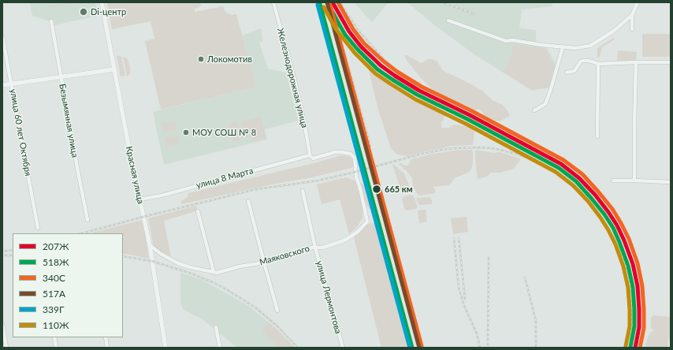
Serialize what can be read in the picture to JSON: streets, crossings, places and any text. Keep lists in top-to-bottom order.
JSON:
{
  "streets": {
    "street": [
      "Железнодорожная улица",
      "Безымянная улица",
      "улица 60 лет Октября",
      "Красная улица",
      "улица 8 Марта",
      "Маяковского",
      "улица Лермонтова"
    ]
  },
  "crossings": [
    ["Железнодорожная улица", "улица 8 Марта"],
    ["Красная улица", "улица 8 Марта"],
    ["Красная улица", "Маяковского"],
    ["улица 8 Марта", "Маяковского"],
    ["Маяковского", "улица Лермонтова"]
  ],
  "places": [
    "Di-центр",
    "Локомотив",
    "МОУ СОШ № 8",
    "665 км"
  ],
  "lines": [
    "transit line 207Ж",
    "transit line 340С",
    "transit line 517А",
    "transit line 518Ж",
    "transit line 339Г",
    "transit line 110Ж"
  ],
  "legend": [
    "207Ж",
    "518Ж",
    "340С",
    "517А",
    "339Г",
    "110Ж"
  ]
}
